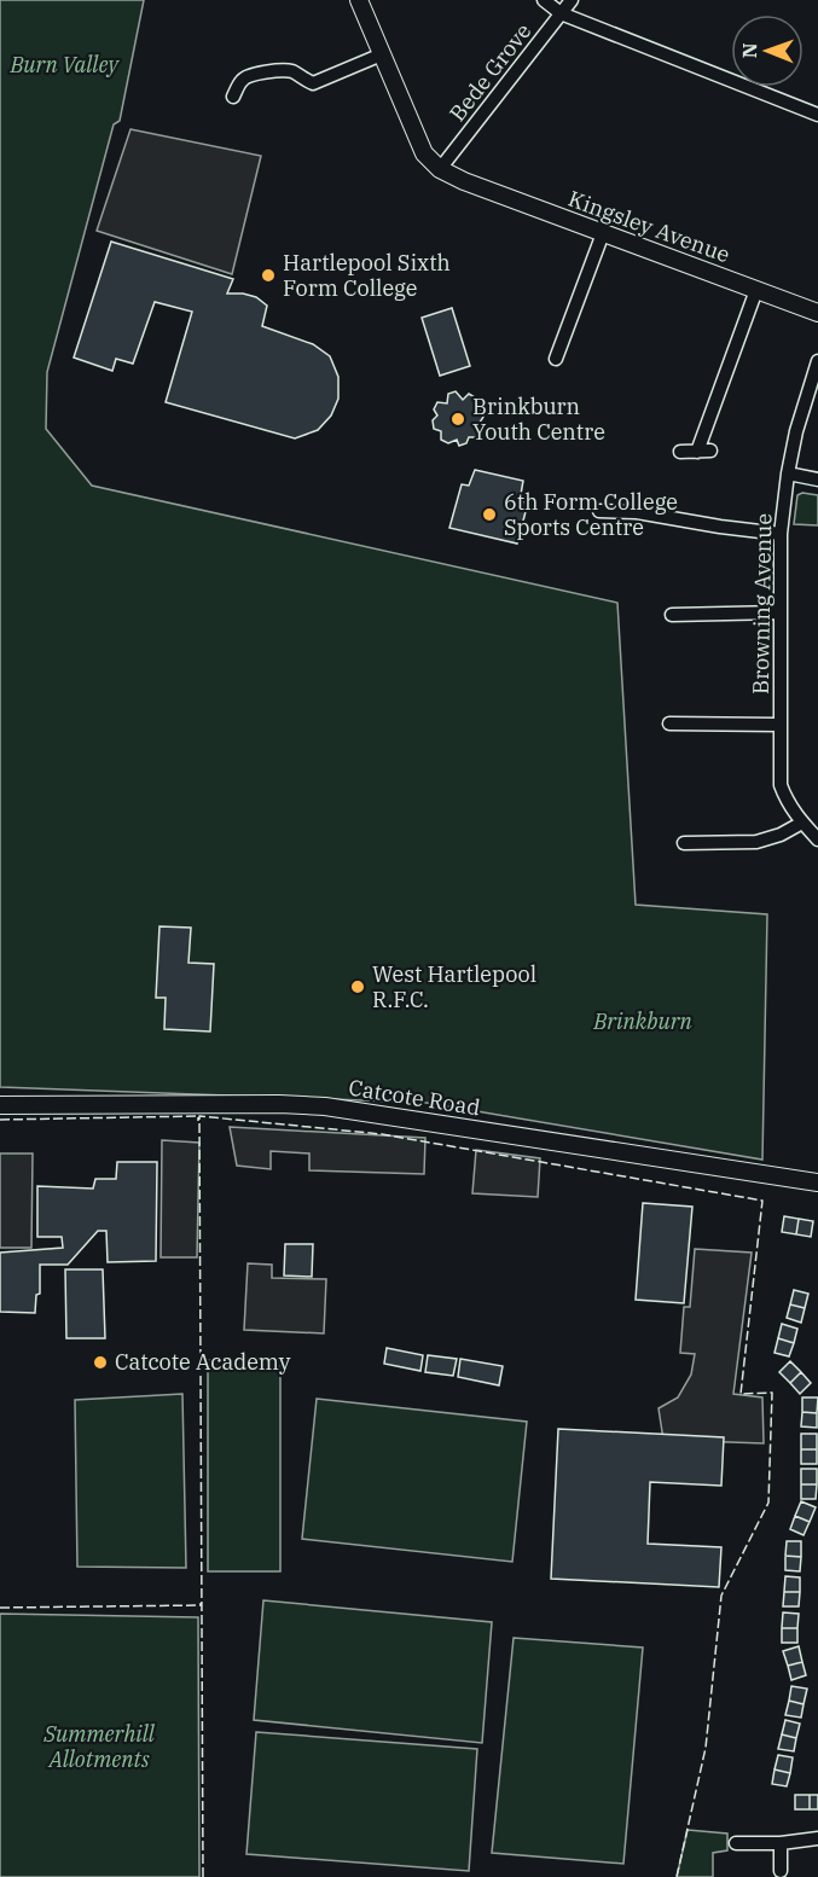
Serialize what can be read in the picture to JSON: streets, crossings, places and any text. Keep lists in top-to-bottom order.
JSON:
{
  "streets": {
    "street": [
      "Bede Grove",
      "Kingsley Avenue",
      "Browning Avenue",
      "Catcote Road"
    ]
  },
  "crossings": [
    ["Bede Grove", "Kingsley Avenue"]
  ],
  "parks": ["Burn Valley", "Brinkburn", "Summerhill Allotments"],
  "places": [
    "Hartlepool Sixth Form College",
    "Brinkburn Youth Centre",
    "6th Form College Sports Centre",
    "West Hartlepool R.F.C.",
    "Catcote Academy"
  ],
  "north": "left"
}
